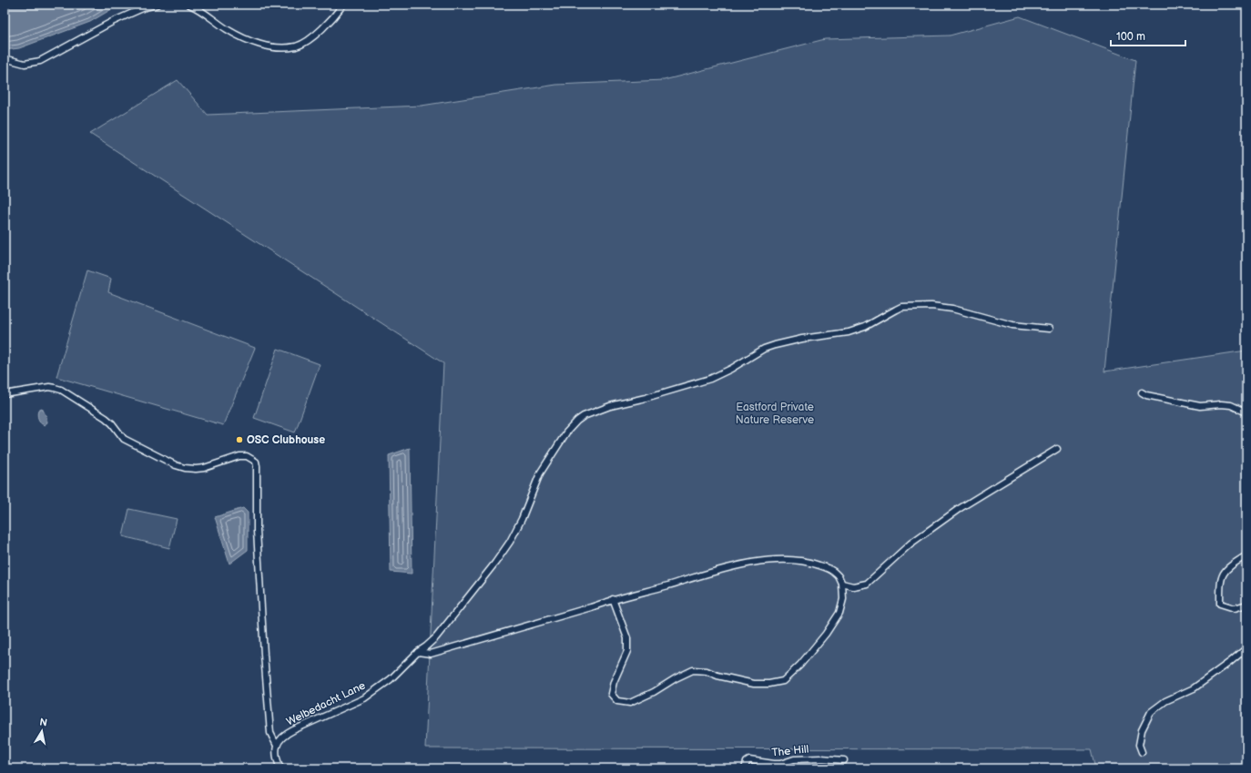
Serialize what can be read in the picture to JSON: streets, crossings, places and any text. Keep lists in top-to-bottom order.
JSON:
{
  "streets": {
    "street": ["Welbedacht Lane", "The Hill"]
  },
  "parks": ["Eastford Private Nature Reserve"],
  "places": ["OSC Clubhouse"],
  "scale_bar": "100 m",
  "north": "top"
}
